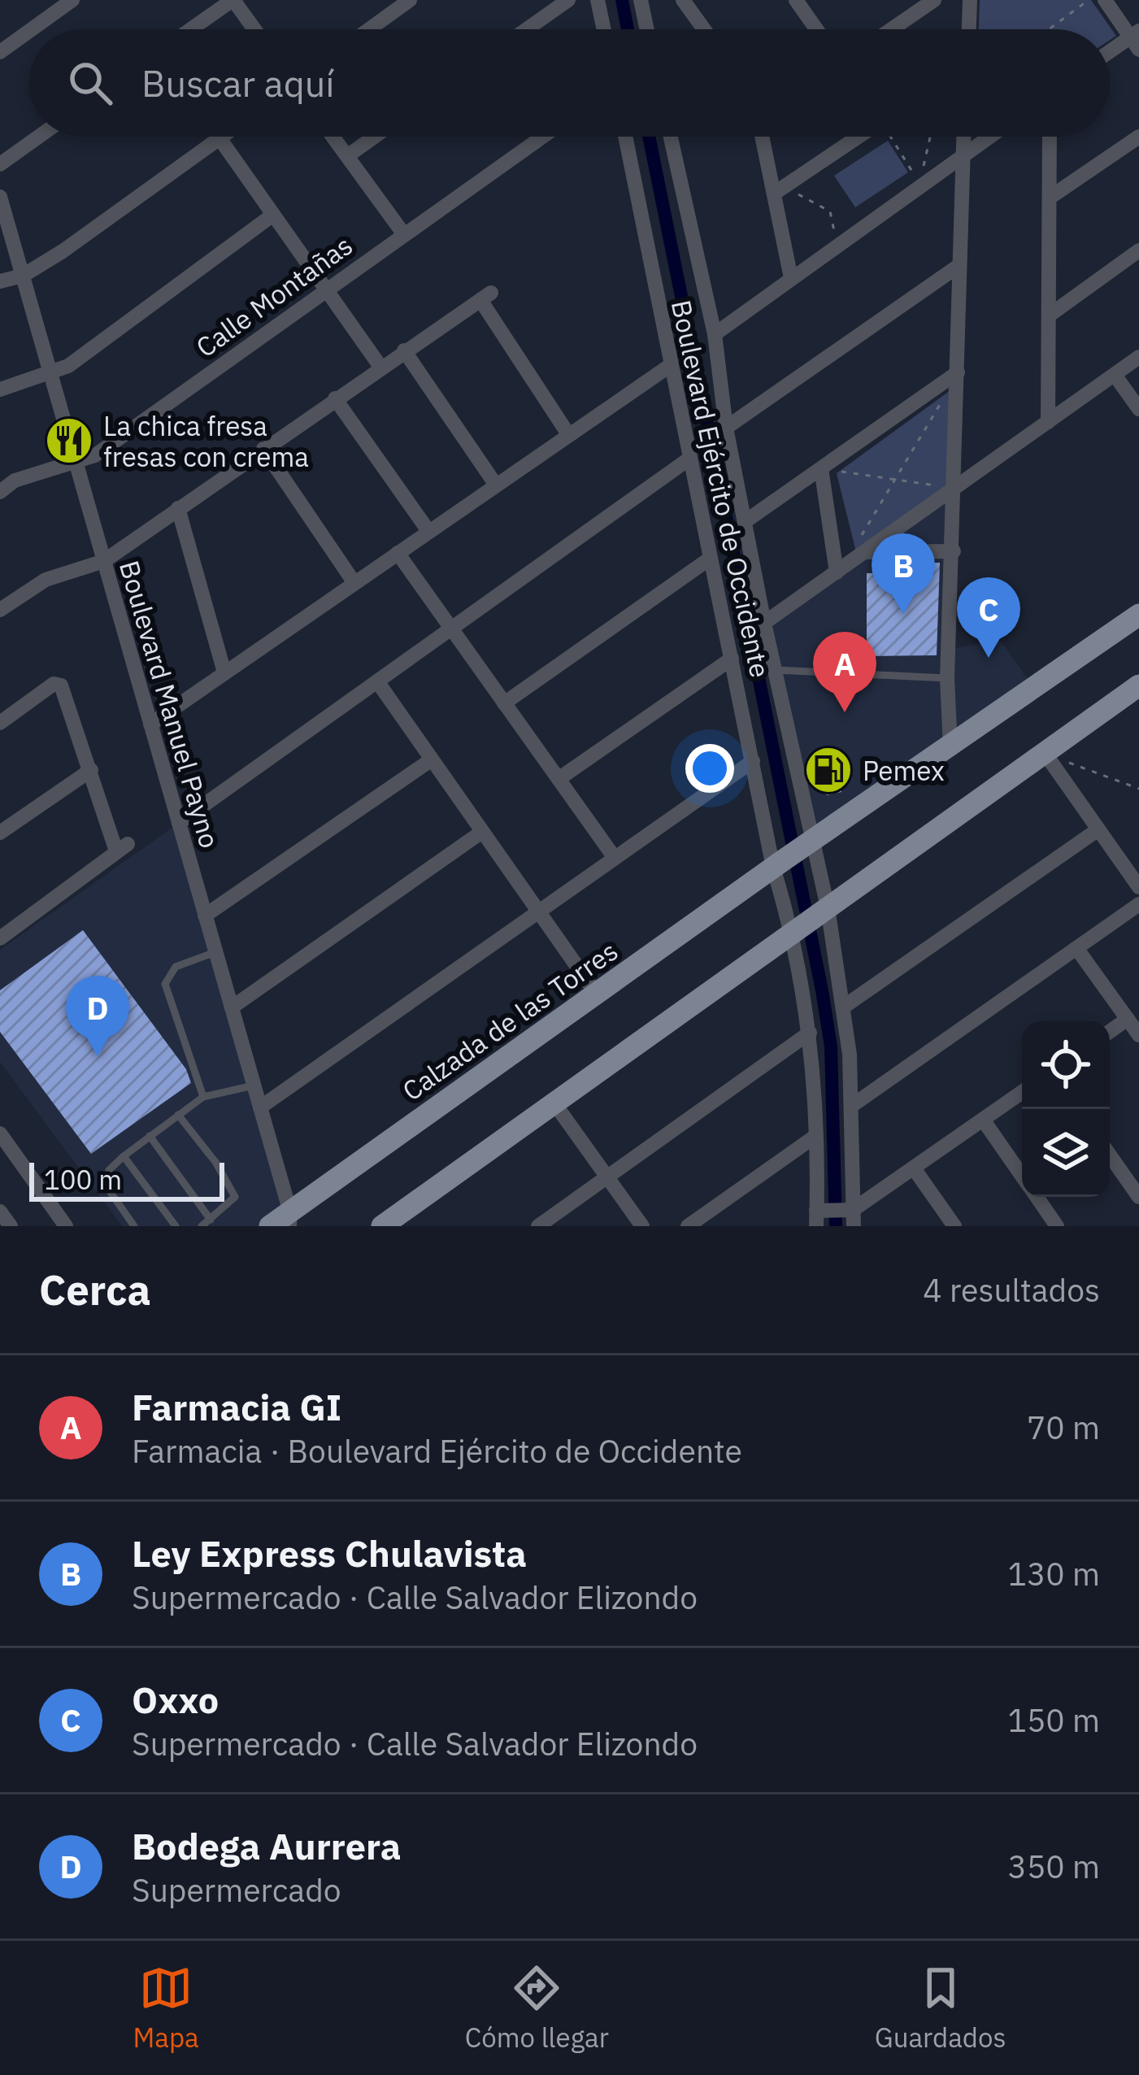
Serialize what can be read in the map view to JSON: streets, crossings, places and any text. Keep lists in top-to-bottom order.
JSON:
{
  "streets": {
    "main road": ["Calzada de las Torres"],
    "street": ["Calle Montañas", "Boulevard Ejército de Occidente", "Boulevard Manuel Payno"]
  },
  "crossings": [
    ["Calle Montañas", "Boulevard Manuel Payno"],
    ["Boulevard Ejército de Occidente", "Calzada de las Torres"],
    ["Boulevard Manuel Payno", "Calzada de las Torres"]
  ],
  "places": {
    "restaurant": ["La chica fresa fresas con crema"],
    "fuel station": ["Pemex"]
  },
  "scale_bar": "100 m",
  "page": {
    "search": "Buscar aquí",
    "pins": [
      "B",
      "C",
      "A",
      "D"
    ],
    "scale": "100 m",
    "heading": ["Cerca", "4 resultados"],
    "list": [
      {
        "mark": "A",
        "name": "Farmacia GI",
        "note": "Farmacia · Boulevard Ejército de Occidente",
        "value": "70 m"
      },
      {
        "mark": "B",
        "name": "Ley Express Chulavista",
        "note": "Supermercado · Calle Salvador Elizondo",
        "value": "130 m"
      },
      {
        "mark": "C",
        "name": "Oxxo",
        "note": "Supermercado · Calle Salvador Elizondo",
        "value": "150 m"
      },
      {
        "mark": "D",
        "name": "Bodega Aurrera",
        "note": "Supermercado",
        "value": "350 m"
      }
    ],
    "nav": ["Mapa", "Cómo llegar", "Guardados"]
  }
}
